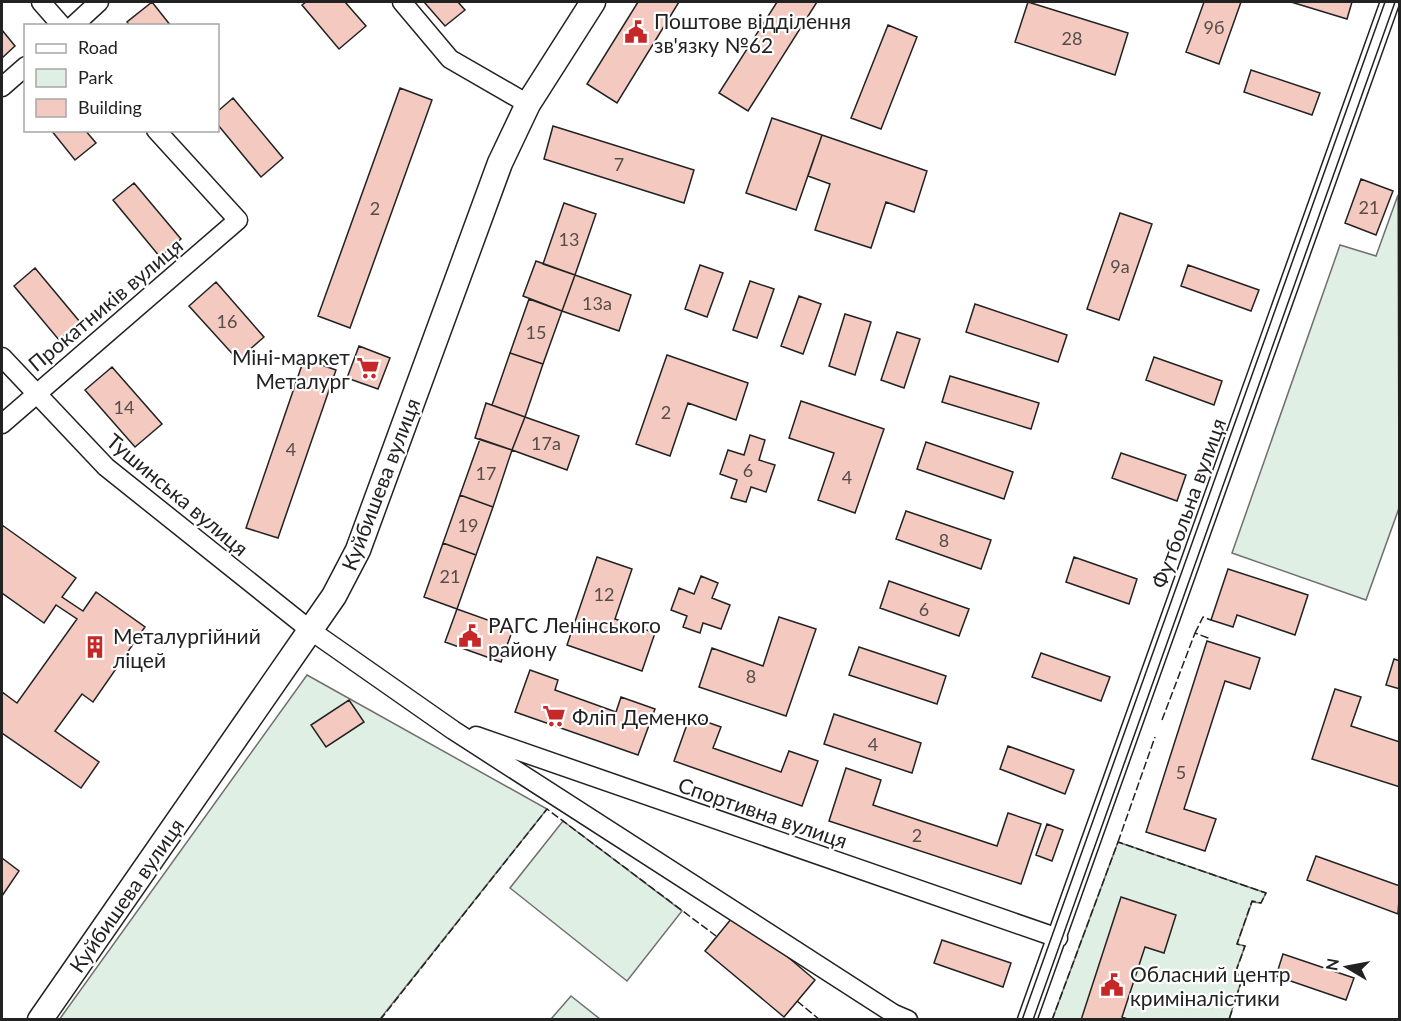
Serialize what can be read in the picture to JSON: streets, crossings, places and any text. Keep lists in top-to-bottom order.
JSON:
{
  "streets": {
    "main road": ["Куйбишева вулиця"],
    "street": [
      "Прокатників вулиця",
      "Тушинська вулиця",
      "Футбольна вулиця",
      "Спортивна вулиця"
    ]
  },
  "crossings": [
    ["Прокатників вулиця", "Тушинська вулиця"],
    ["Куйбишева вулиця", "Тушинська вулиця"],
    ["Куйбишева вулиця", "Спортивна вулиця"],
    ["Тушинська вулиця", "Спортивна вулиця"],
    ["Футбольна вулиця", "Спортивна вулиця"]
  ],
  "places": {
    "public building": ["Поштове відділення зв'язку №62", "РАГС Ленінського району", "Обласний центр криміналістики"],
    "supermarket": ["Міні-маркет Металург", "Фліп Деменко"],
    "building": ["Металургійний ліцей"]
  },
  "house_numbers": [
    "9б",
    "28",
    "7",
    "21",
    "2",
    "13",
    "9а",
    "13а",
    "16",
    "15",
    "14",
    "2",
    "17а",
    "4",
    "6",
    "17",
    "4",
    "19",
    "8",
    "21",
    "12",
    "6",
    "8",
    "4",
    "5",
    "2"
  ],
  "legend": ["Road", "Park", "Building"],
  "north": "left"
}
